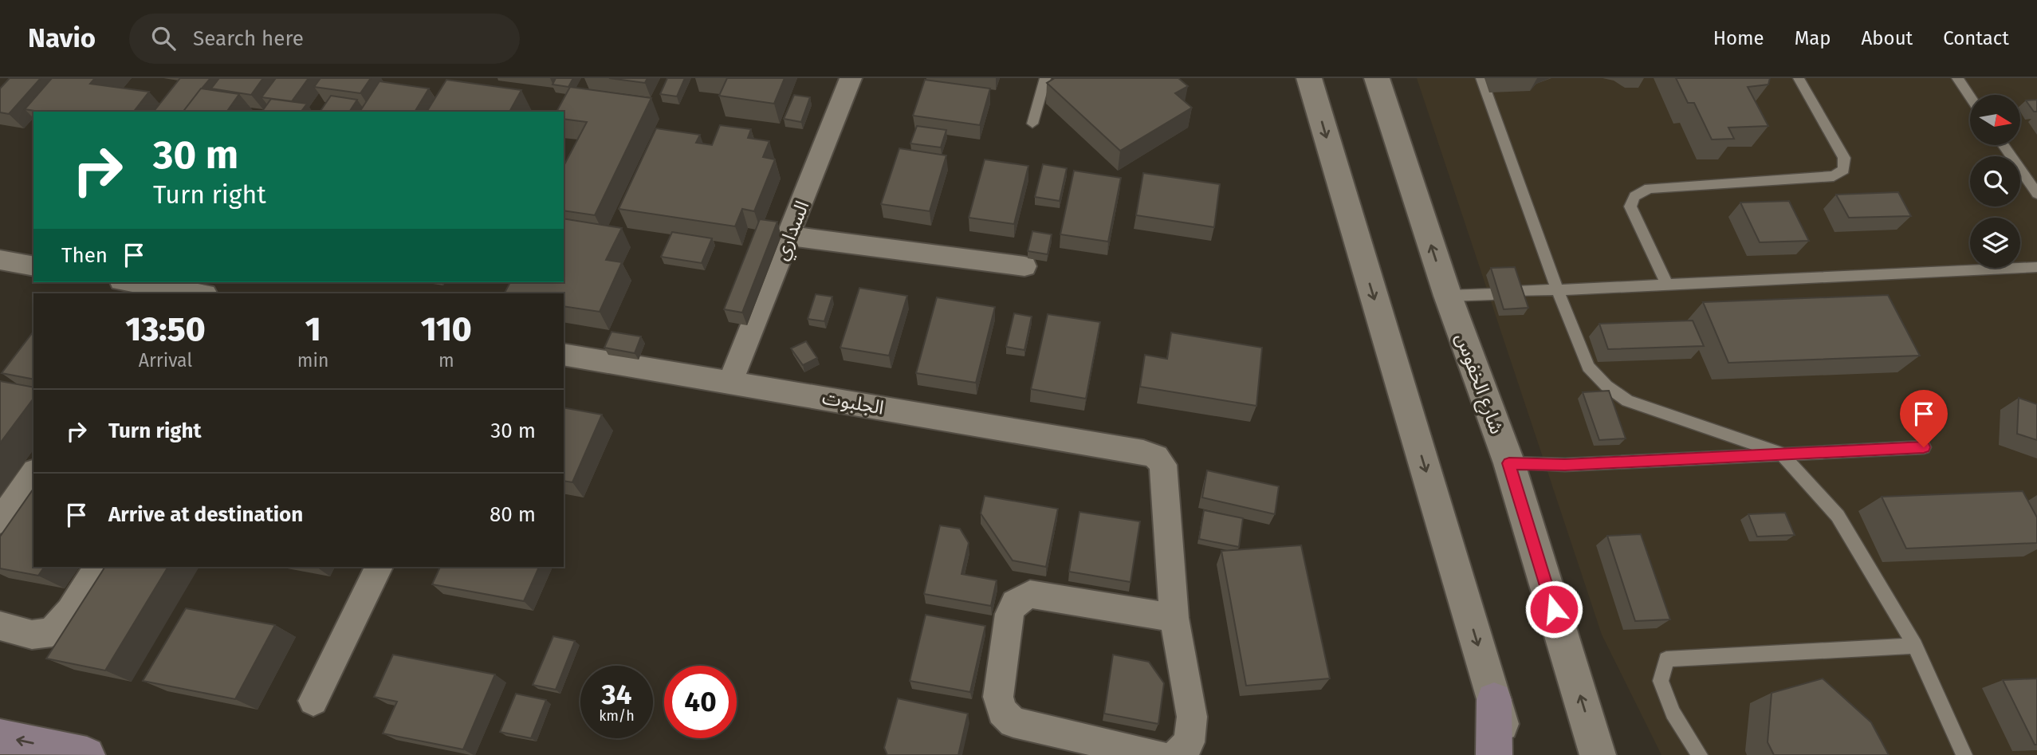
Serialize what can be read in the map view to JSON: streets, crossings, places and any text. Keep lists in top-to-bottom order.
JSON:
{
  "streets": {
    "street": ["السداري", "شارع الخفوس", "الجلبوت"]
  },
  "crossings": [
    ["السداري", "الجلبوت"]
  ],
  "north": "right",
  "page": {
    "header": "Navio",
    "search": "Search here",
    "nav": [
      "Home",
      "Map",
      "About",
      "Contact"
    ],
    "turn": ["30 m", "Turn right"],
    "then": "Then",
    "eta": [
      "13:50",
      "Arrival",
      "1",
      "min",
      "110",
      "m"
    ],
    "list": [
      {
        "name": "Turn right",
        "value": "30 m"
      },
      {
        "name": "Arrive at destination",
        "value": "80 m"
      }
    ],
    "speed": "34 km/h",
    "limit": "40"
  }
}
